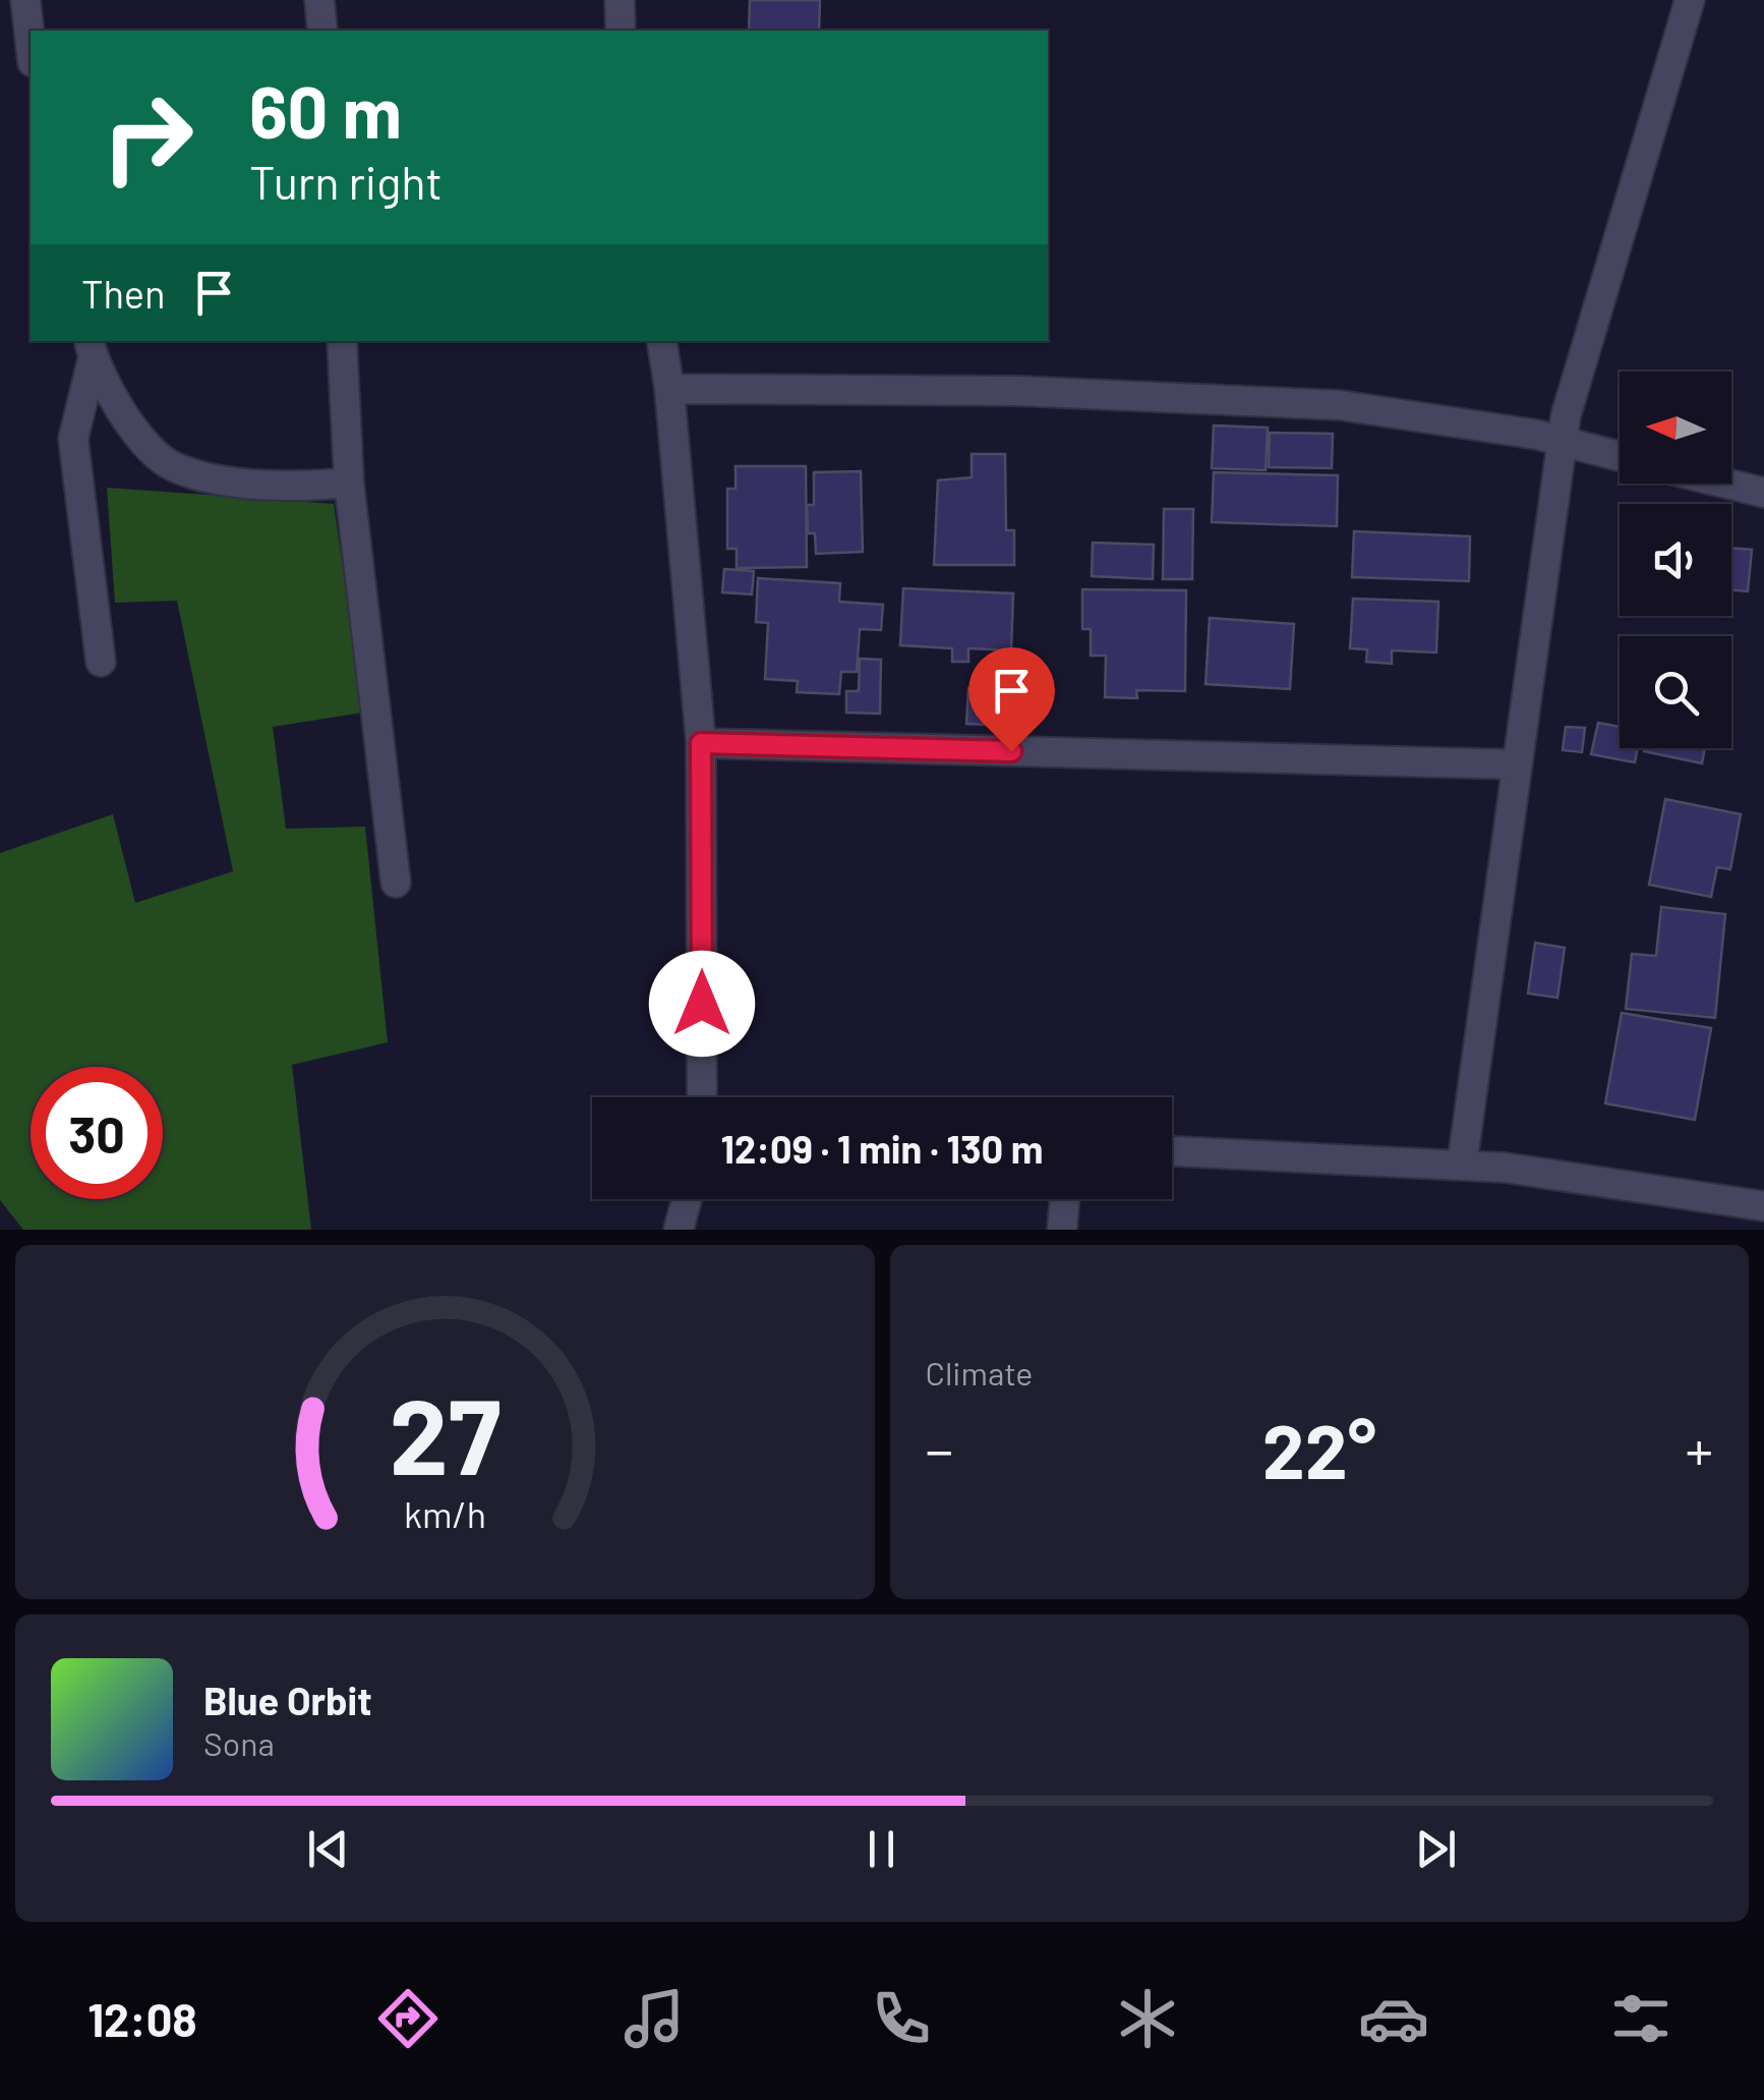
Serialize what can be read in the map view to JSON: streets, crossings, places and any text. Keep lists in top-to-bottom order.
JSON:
{
  "north": "left",
  "page": {
    "turn": ["60 m", "Turn right"],
    "then": "Then",
    "limit": "30",
    "trip": "12:09 · 1 min · 130 m",
    "tile": "Climate",
    "heat": ["−", "22°", "+"],
    "song": ["Blue Orbit", "Sona"],
    "tabs": "12:08",
    "gauge": ["27", "km/h"]
  }
}
